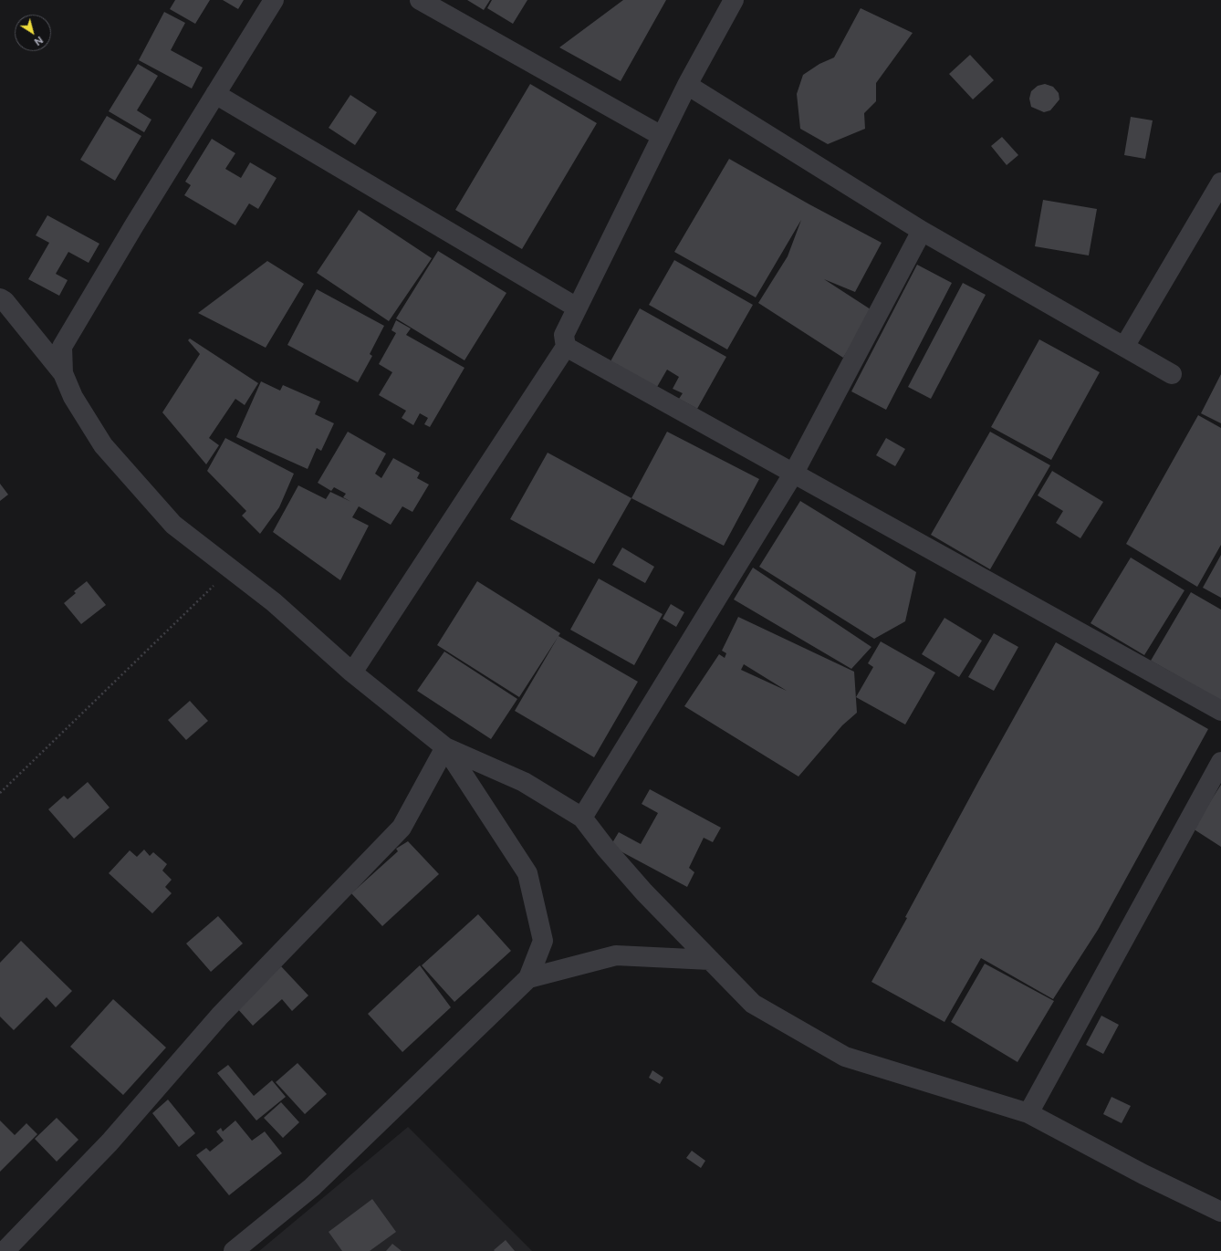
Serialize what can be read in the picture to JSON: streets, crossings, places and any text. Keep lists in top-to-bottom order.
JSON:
{
  "north": "bottom right"
}
